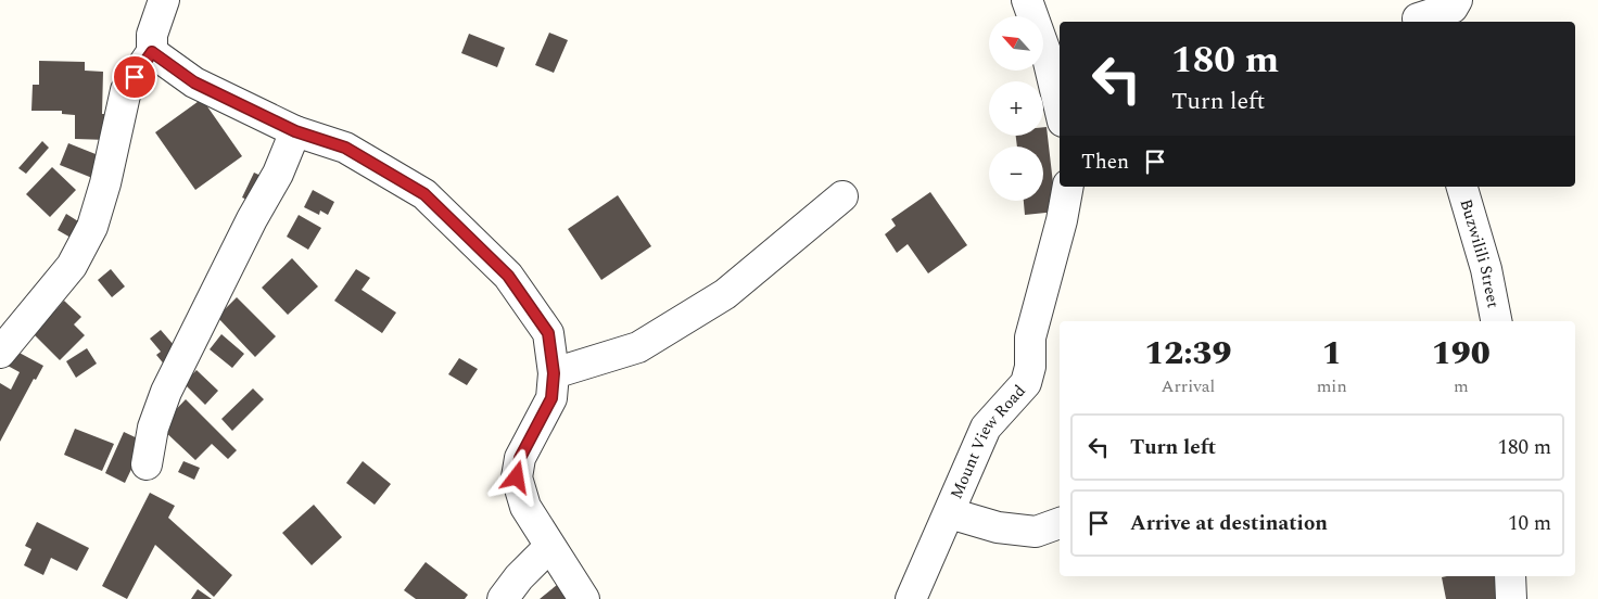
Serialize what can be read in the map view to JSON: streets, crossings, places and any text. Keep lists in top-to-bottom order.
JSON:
{
  "streets": {
    "street": ["Buzwilili Street", "Mount View Road"]
  },
  "north": "top left",
  "page": {
    "map_buttons": ["+", "−"],
    "turn": ["180 m", "Turn left"],
    "then": "Then",
    "eta": [
      "12:39",
      "Arrival",
      "1",
      "min",
      "190",
      "m"
    ],
    "list": [
      {
        "name": "Turn left",
        "value": "180 m"
      },
      {
        "name": "Arrive at destination",
        "value": "10 m"
      }
    ]
  }
}
